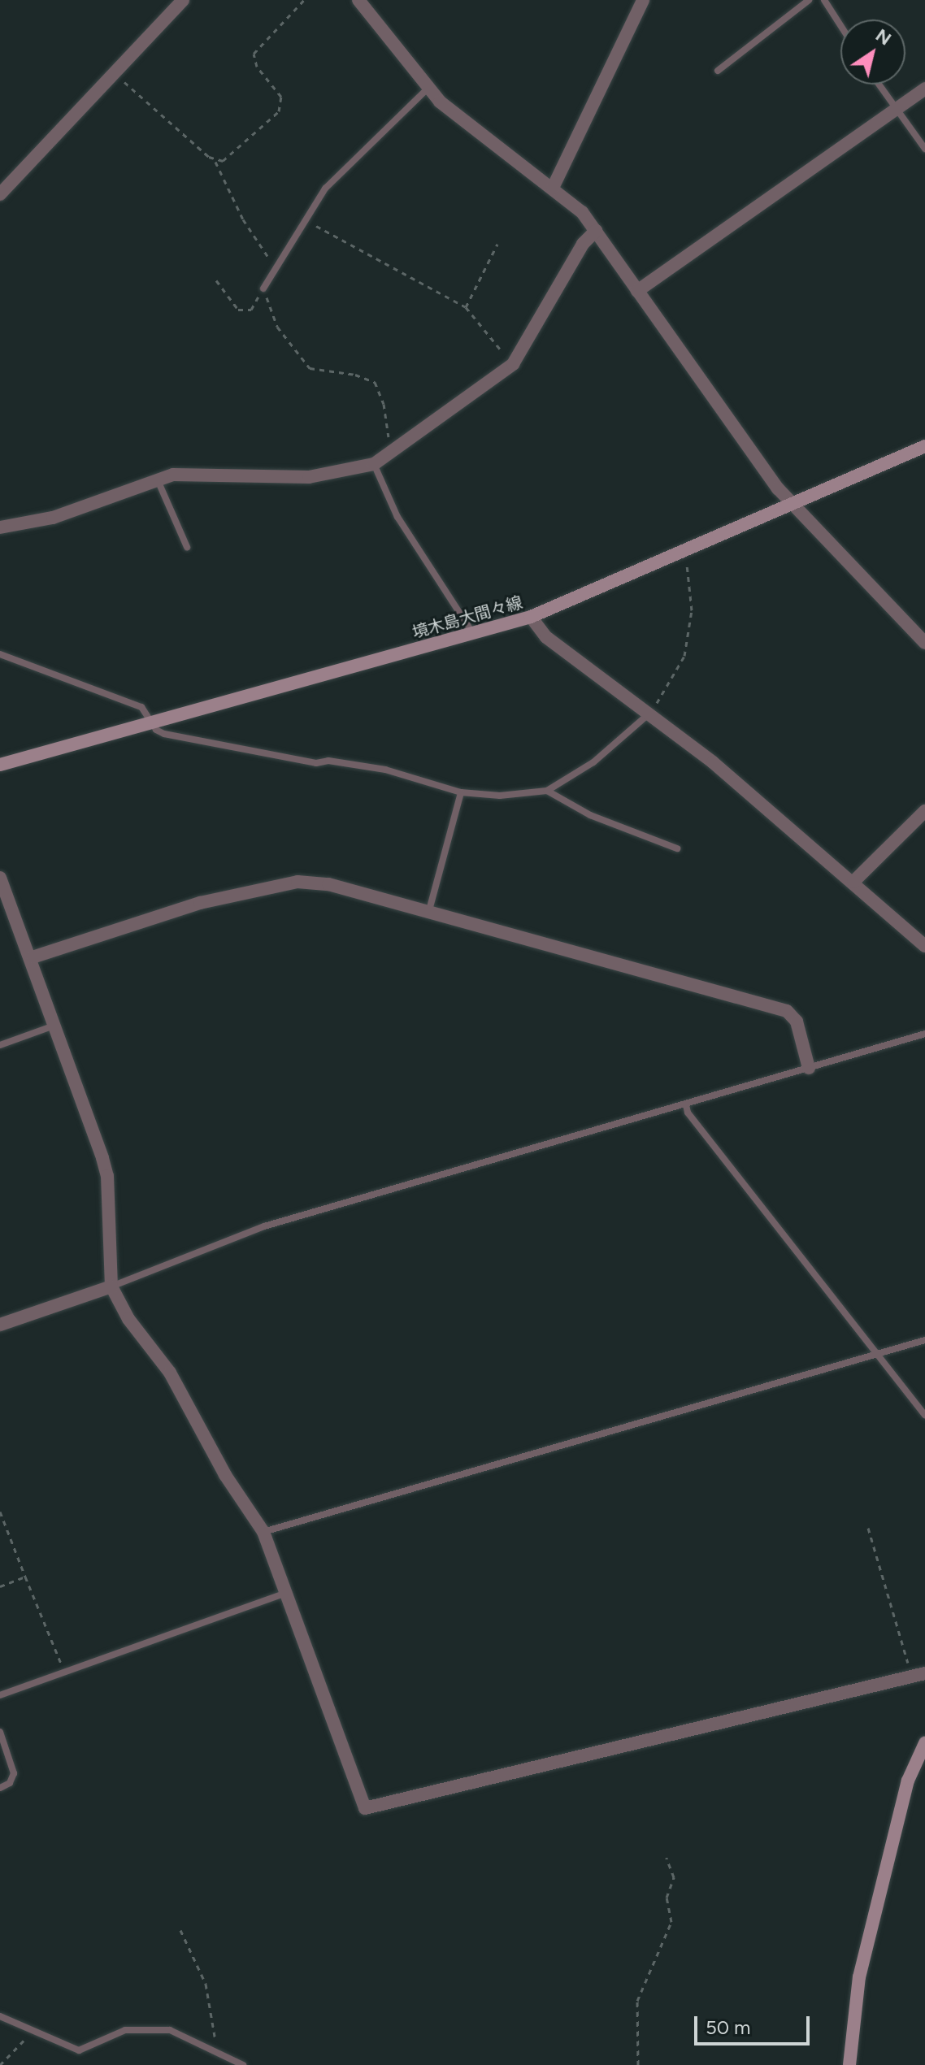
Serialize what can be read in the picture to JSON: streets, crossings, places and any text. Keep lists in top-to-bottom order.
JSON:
{
  "streets": {
    "main road": ["境木島大間々線"]
  },
  "scale_bar": "50 m",
  "north": "top right"
}
